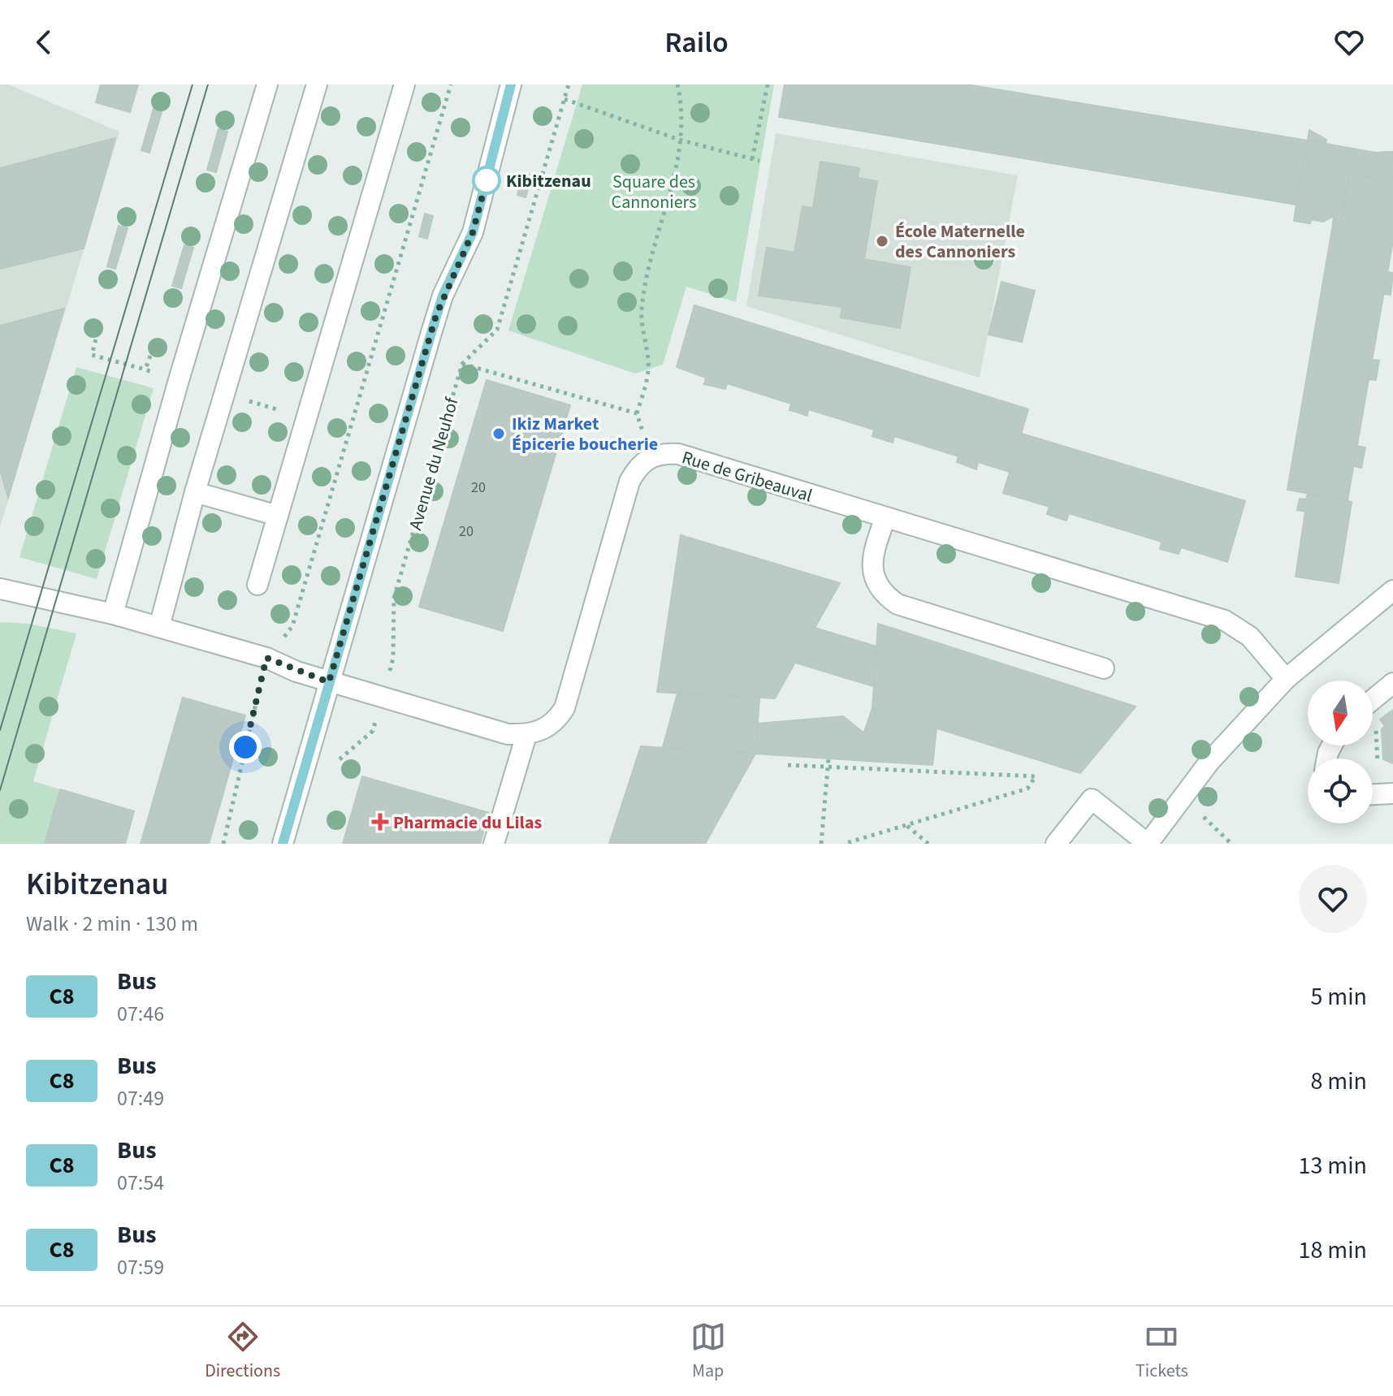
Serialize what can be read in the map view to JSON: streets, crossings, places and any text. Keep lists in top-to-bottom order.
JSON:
{
  "streets": {
    "street": ["Rue de Gribeauval"],
    "path": ["Avenue du Neuhof"]
  },
  "parks": ["Square des Cannoniers"],
  "places": {
    "other": ["Kibitzenau", "École Maternelle des Cannoniers", "Ikiz Market Épicerie boucherie"],
    "health": ["Pharmacie du Lilas"]
  },
  "lines": ["bus line C8"],
  "house_numbers": ["20", "20"],
  "north": "bottom",
  "page": {
    "header": "Railo",
    "heading": ["Kibitzenau", "Walk · 2 min · 130 m"],
    "list": [
      {
        "mark": "C8",
        "name": "Bus",
        "note": "07:46",
        "value": "5 min"
      },
      {
        "mark": "C8",
        "name": "Bus",
        "note": "07:49",
        "value": "8 min"
      },
      {
        "mark": "C8",
        "name": "Bus",
        "note": "07:54",
        "value": "13 min"
      },
      {
        "mark": "C8",
        "name": "Bus",
        "note": "07:59",
        "value": "18 min"
      }
    ],
    "tabs": ["Directions", "Map", "Tickets"]
  }
}
